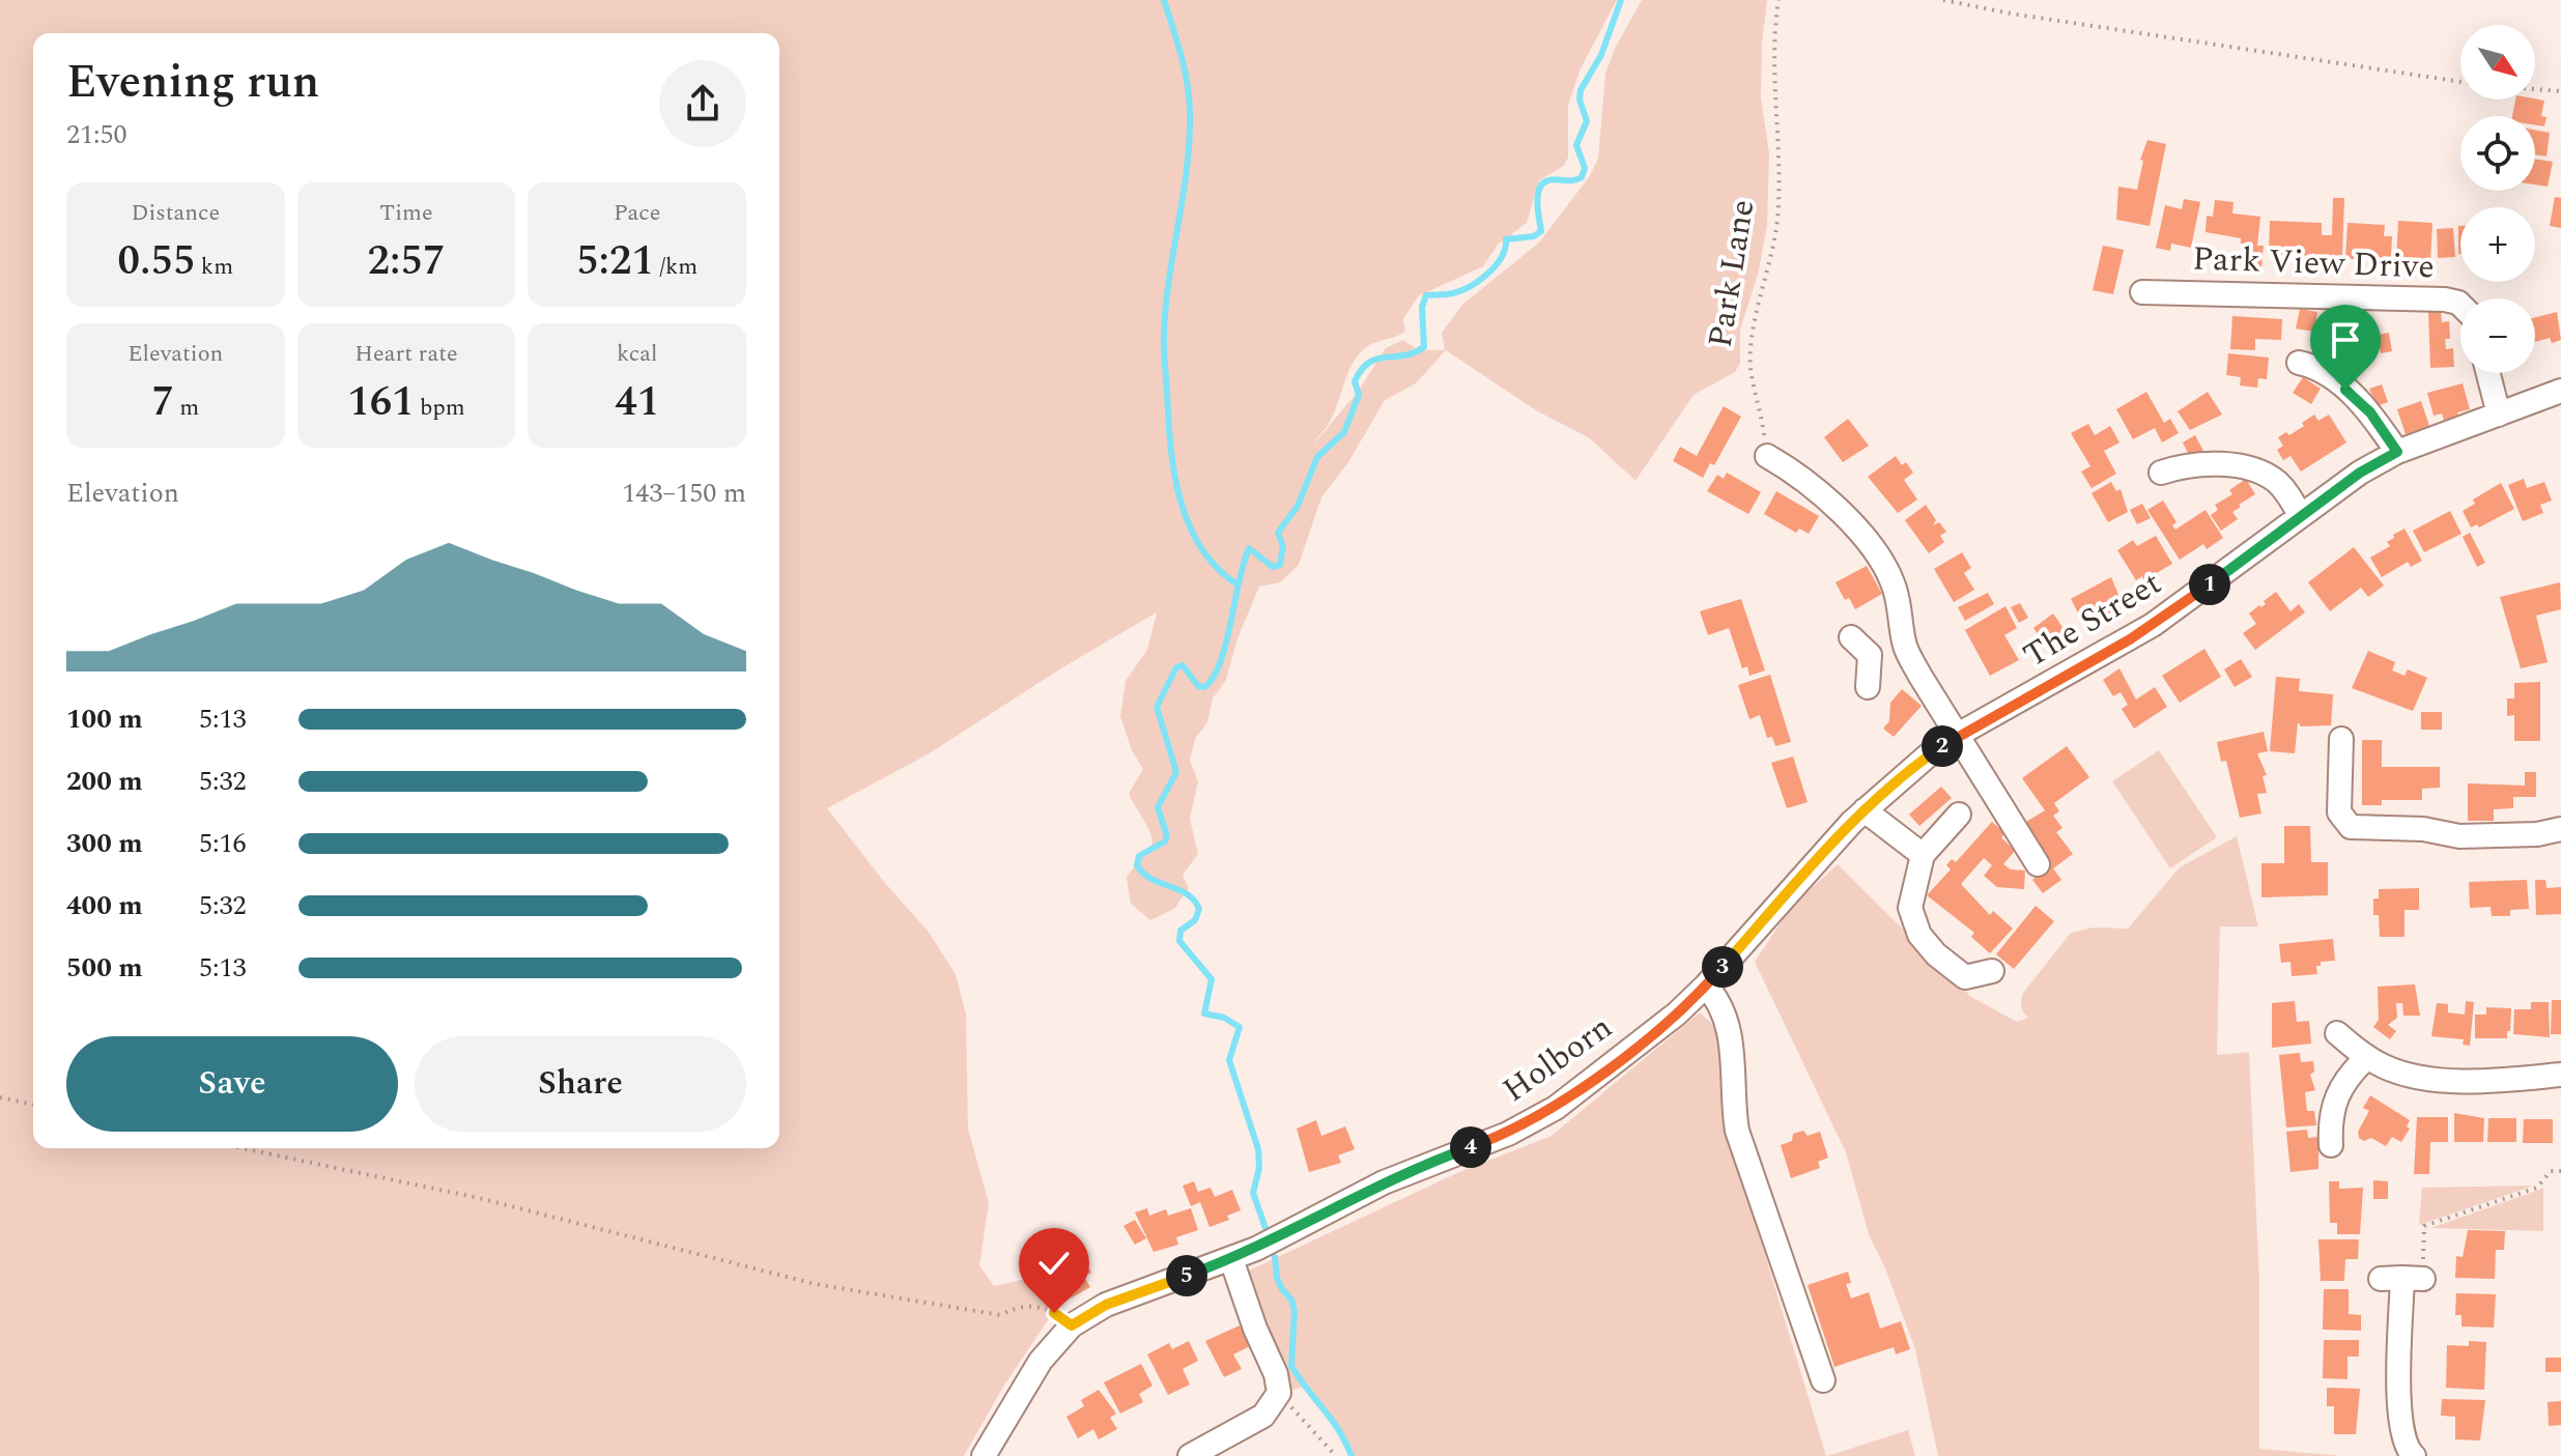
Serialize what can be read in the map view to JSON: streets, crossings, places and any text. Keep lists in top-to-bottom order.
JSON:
{
  "streets": {
    "street": ["Park View Drive", "The Street", "Holborn"],
    "path": ["Park Lane"]
  },
  "crossings": [
    ["The Street", "Holborn"]
  ],
  "north": "bottom right",
  "page": {
    "map_buttons": ["+", "−"],
    "heading": ["Evening run", "21:50"],
    "stats": [
      ["Distance", "0.55 km"],
      ["Time", "2:57"],
      ["Pace", "5:21 /km"],
      ["Elevation", "7 m"],
      ["Heart rate", "161 bpm"],
      ["kcal", "41"]
    ],
    "chart": ["Elevation", "143–150 m"],
    "pins": [
      "1",
      "2",
      "3",
      "4",
      "5"
    ],
    "list": [
      {
        "name": "100 m",
        "note": "5:13"
      },
      {
        "name": "200 m",
        "note": "5:32"
      },
      {
        "name": "300 m",
        "note": "5:16"
      },
      {
        "name": "400 m",
        "note": "5:32"
      },
      {
        "name": "500 m",
        "note": "5:13"
      }
    ],
    "buttons": ["Save", "Share"]
  }
}
